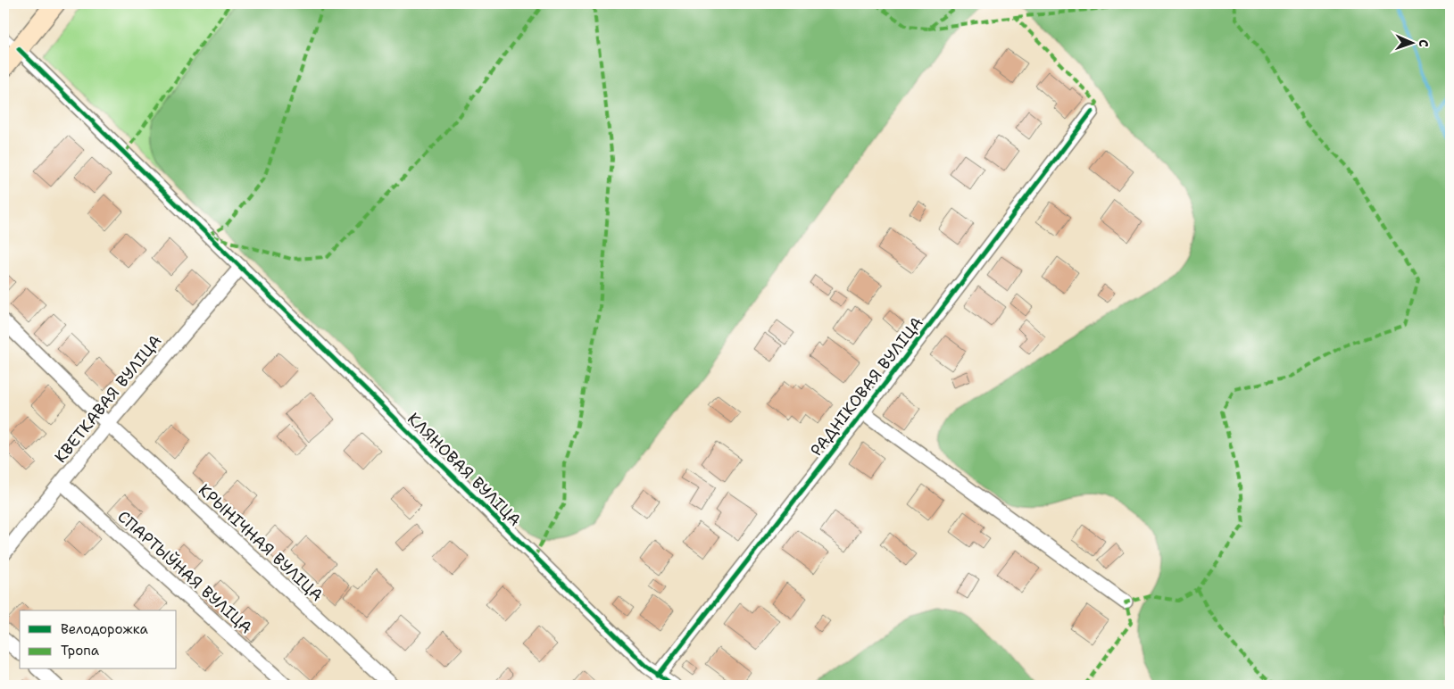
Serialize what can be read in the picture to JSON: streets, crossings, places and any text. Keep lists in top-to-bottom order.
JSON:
{
  "streets": {
    "street": [
      "РАДНІКОВАЯ ВУЛІЦА",
      "КВЕТКАВАЯ ВУЛІЦА",
      "КЛЯНОВАЯ ВУЛІЦА",
      "КРЫНІЧНАЯ ВУЛІЦА",
      "СПАРТЫЎНАЯ ВУЛІЦА"
    ]
  },
  "crossings": [
    ["РАДНІКОВАЯ ВУЛІЦА", "КЛЯНОВАЯ ВУЛІЦА"],
    ["КВЕТКАВАЯ ВУЛІЦА", "КЛЯНОВАЯ ВУЛІЦА"],
    ["КВЕТКАВАЯ ВУЛІЦА", "КРЫНІЧНАЯ ВУЛІЦА"],
    ["КВЕТКАВАЯ ВУЛІЦА", "СПАРТЫЎНАЯ ВУЛІЦА"]
  ],
  "legend": ["Велодорожка", "Тропа"],
  "north": "right"
}
